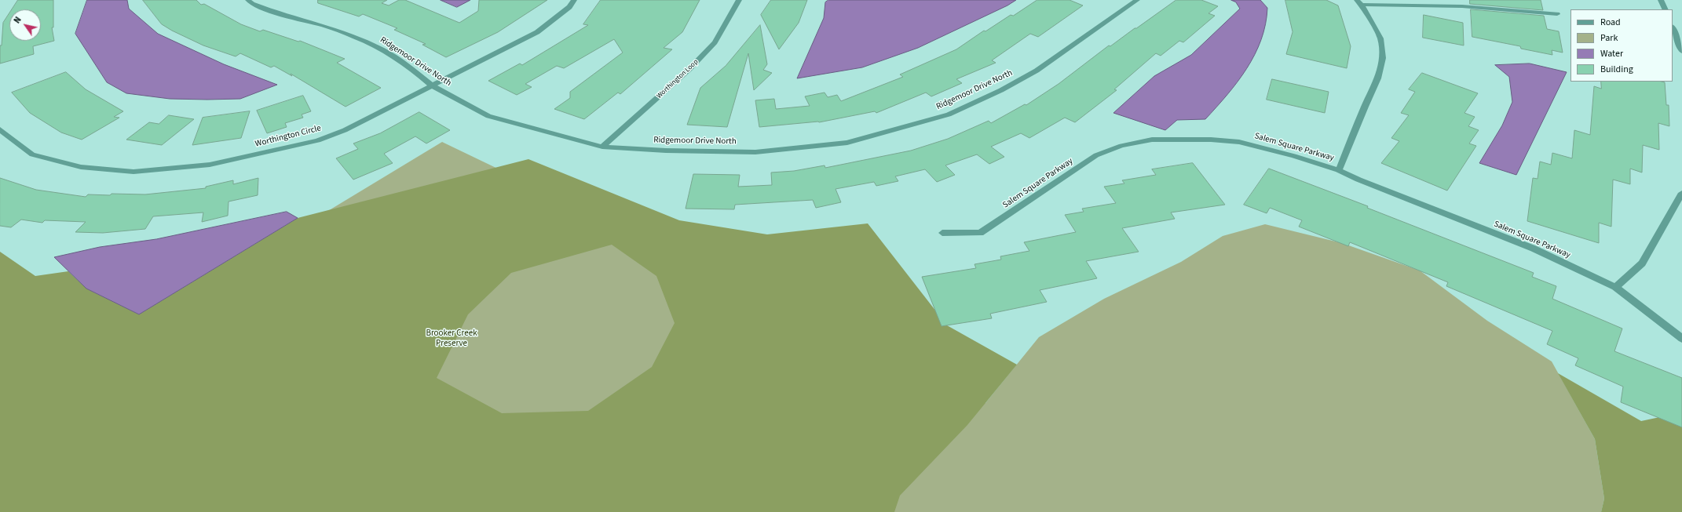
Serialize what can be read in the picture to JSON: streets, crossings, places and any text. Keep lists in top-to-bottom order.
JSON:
{
  "streets": {
    "street": [
      "Ridgemoor Drive North",
      "Worthington Loop",
      "Worthington Circle",
      "Salem Square Parkway"
    ]
  },
  "crossings": [
    ["Ridgemoor Drive North", "Worthington Loop"],
    ["Ridgemoor Drive North", "Worthington Circle"]
  ],
  "parks": ["Brooker Creek Preserve"],
  "legend": [
    "Road",
    "Park",
    "Water",
    "Building"
  ],
  "north": "top left"
}
